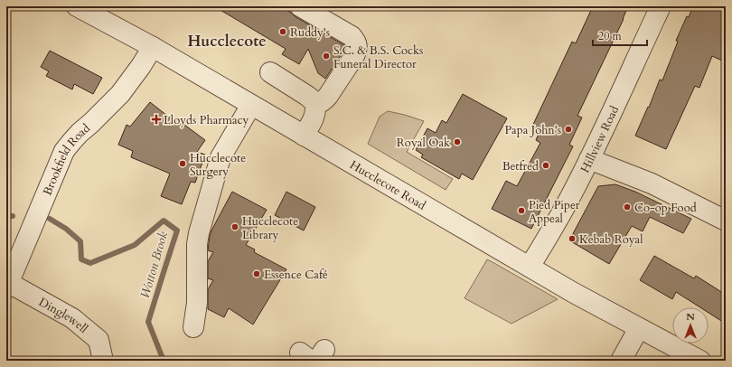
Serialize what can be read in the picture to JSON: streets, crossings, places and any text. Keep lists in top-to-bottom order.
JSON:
{
  "streets": {
    "street": [
      "Hillview Road",
      "Brookfield Road",
      "Hucclecote Road",
      "Dinglewell"
    ]
  },
  "crossings": [
    ["Hillview Road", "Hucclecote Road"],
    ["Brookfield Road", "Hucclecote Road"],
    ["Brookfield Road", "Dinglewell"]
  ],
  "districts": ["Hucclecote"],
  "water": ["Wotton Brook"],
  "places": {
    "other": [
      "Ruddy's",
      "S.C. & B.S. Cocks Funeral Director",
      "Papa John's",
      "Royal Oak",
      "Hucclecote Surgery",
      "Betfred",
      "Co-op Food",
      "Pied Piper Appeal",
      "Hucclecote Library",
      "Kebab Royal",
      "Essence Café"
    ],
    "health": ["Lloyds Pharmacy"]
  },
  "scale_bar": "20 m",
  "north": "top"
}
